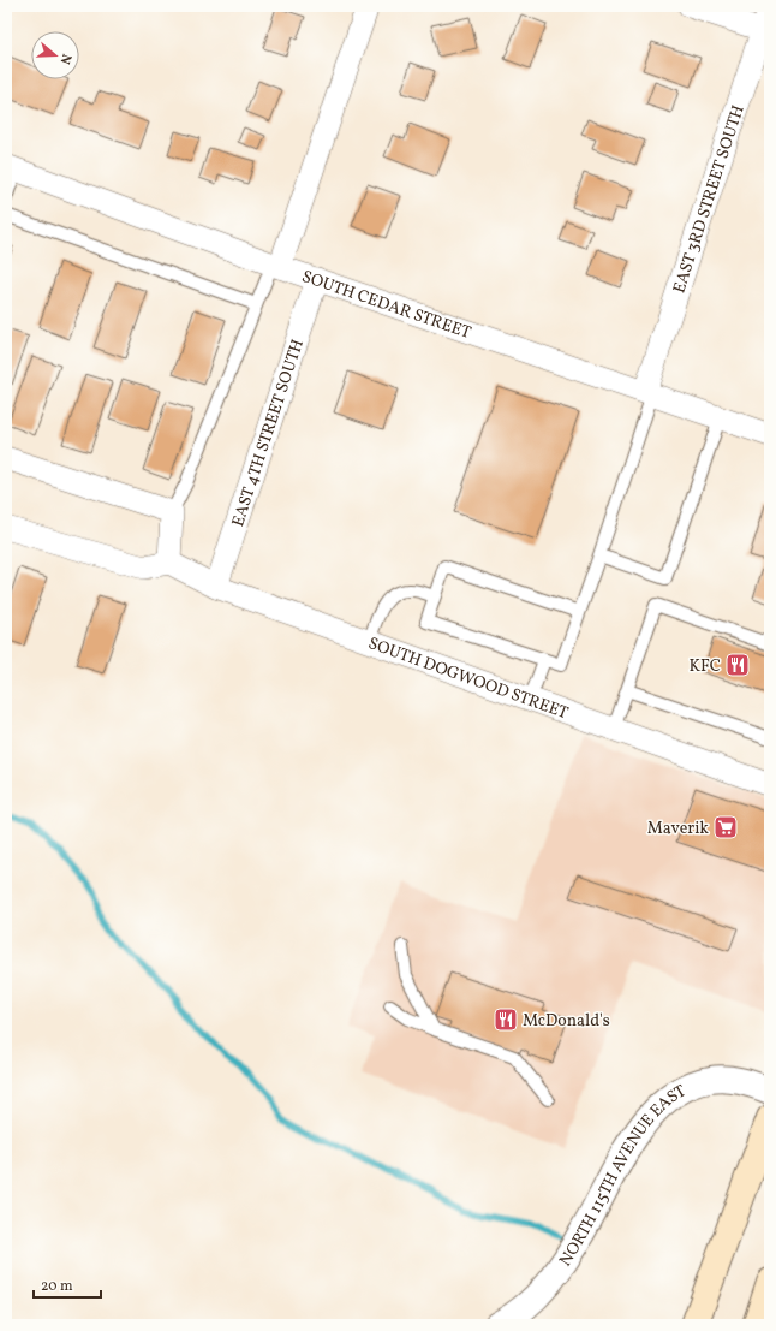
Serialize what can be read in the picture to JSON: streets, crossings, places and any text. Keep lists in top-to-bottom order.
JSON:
{
  "streets": {
    "street": [
      "EAST 3RD STREET SOUTH",
      "SOUTH CEDAR STREET",
      "EAST 4TH STREET SOUTH",
      "SOUTH DOGWOOD STREET",
      "NORTH 115TH AVENUE EAST"
    ]
  },
  "crossings": [
    ["EAST 3RD STREET SOUTH", "SOUTH CEDAR STREET"],
    ["SOUTH CEDAR STREET", "EAST 4TH STREET SOUTH"],
    ["EAST 4TH STREET SOUTH", "SOUTH DOGWOOD STREET"]
  ],
  "places": {
    "restaurant": ["KFC", "McDonald's"],
    "supermarket": ["Maverik"]
  },
  "scale_bar": "20 m",
  "north": "right"
}
